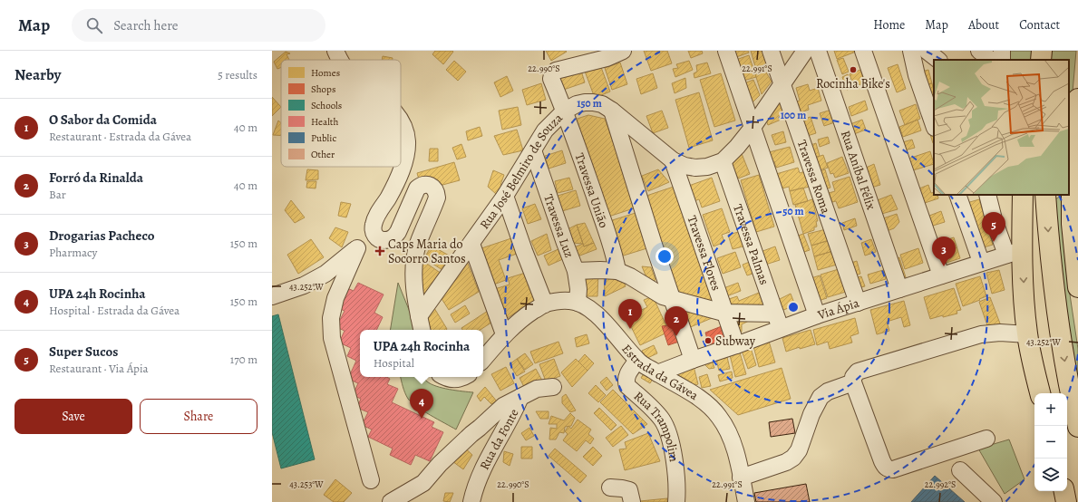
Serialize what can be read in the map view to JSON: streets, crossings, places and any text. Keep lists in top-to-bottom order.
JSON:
{
  "streets": {
    "street": [
      "Rua Aníbal Félix",
      "Rua José Belmiro de Souza",
      "Travessa Roma",
      "Travessa União",
      "Travessa Luz",
      "Travessa Palmas",
      "Travessa Flores",
      "Via Ápia",
      "Estrada da Gávea",
      "Rua Trampolim",
      "Rua da Fonte"
    ]
  },
  "crossings": [
    ["Rua Aníbal Félix", "Via Ápia"],
    ["Rua José Belmiro de Souza", "Travessa Roma"],
    ["Rua José Belmiro de Souza", "Travessa União"],
    ["Rua José Belmiro de Souza", "Travessa Luz"],
    ["Rua José Belmiro de Souza", "Travessa Palmas"],
    ["Rua José Belmiro de Souza", "Travessa Flores"],
    ["Travessa Roma", "Via Ápia"],
    ["Travessa Luz", "Estrada da Gávea"],
    ["Travessa Palmas", "Via Ápia"],
    ["Travessa Flores", "Via Ápia"],
    ["Via Ápia", "Estrada da Gávea"],
    ["Estrada da Gávea", "Rua Trampolim"]
  ],
  "places": {
    "other": ["Rocinha Bike's", "Subway"],
    "health": ["Caps Maria do Socorro Santos"]
  },
  "legend": [
    "Homes",
    "Shops",
    "Schools",
    "Health",
    "Public",
    "Other"
  ],
  "page": {
    "header": "Map",
    "search": "Search here",
    "nav": [
      "Home",
      "Map",
      "About",
      "Contact"
    ],
    "heading": ["Nearby", "5 results"],
    "list": [
      {
        "mark": "1",
        "name": "O Sabor da Comida",
        "note": "Restaurant · Estrada da Gávea",
        "value": "40 m"
      },
      {
        "mark": "2",
        "name": "Forró da Rinalda",
        "note": "Bar",
        "value": "40 m"
      },
      {
        "mark": "3",
        "name": "Drogarias Pacheco",
        "note": "Pharmacy",
        "value": "150 m"
      },
      {
        "mark": "4",
        "name": "UPA 24h Rocinha",
        "note": "Hospital · Estrada da Gávea",
        "value": "150 m"
      },
      {
        "mark": "5",
        "name": "Super Sucos",
        "note": "Restaurant · Via Ápia",
        "value": "170 m"
      }
    ],
    "pins": [
      "5",
      "3",
      "1",
      "2",
      "4"
    ],
    "popup": ["UPA 24h Rocinha", "Hospital"],
    "buttons": ["Save", "Share"],
    "map_buttons": ["+", "−"]
  },
  "coordinates": [
    "22.990°S",
    "22.991°S",
    "43.252°W",
    "22.992°S",
    "43.253°W"
  ],
  "rings": ["150 m", "100 m", "50 m"]
}
